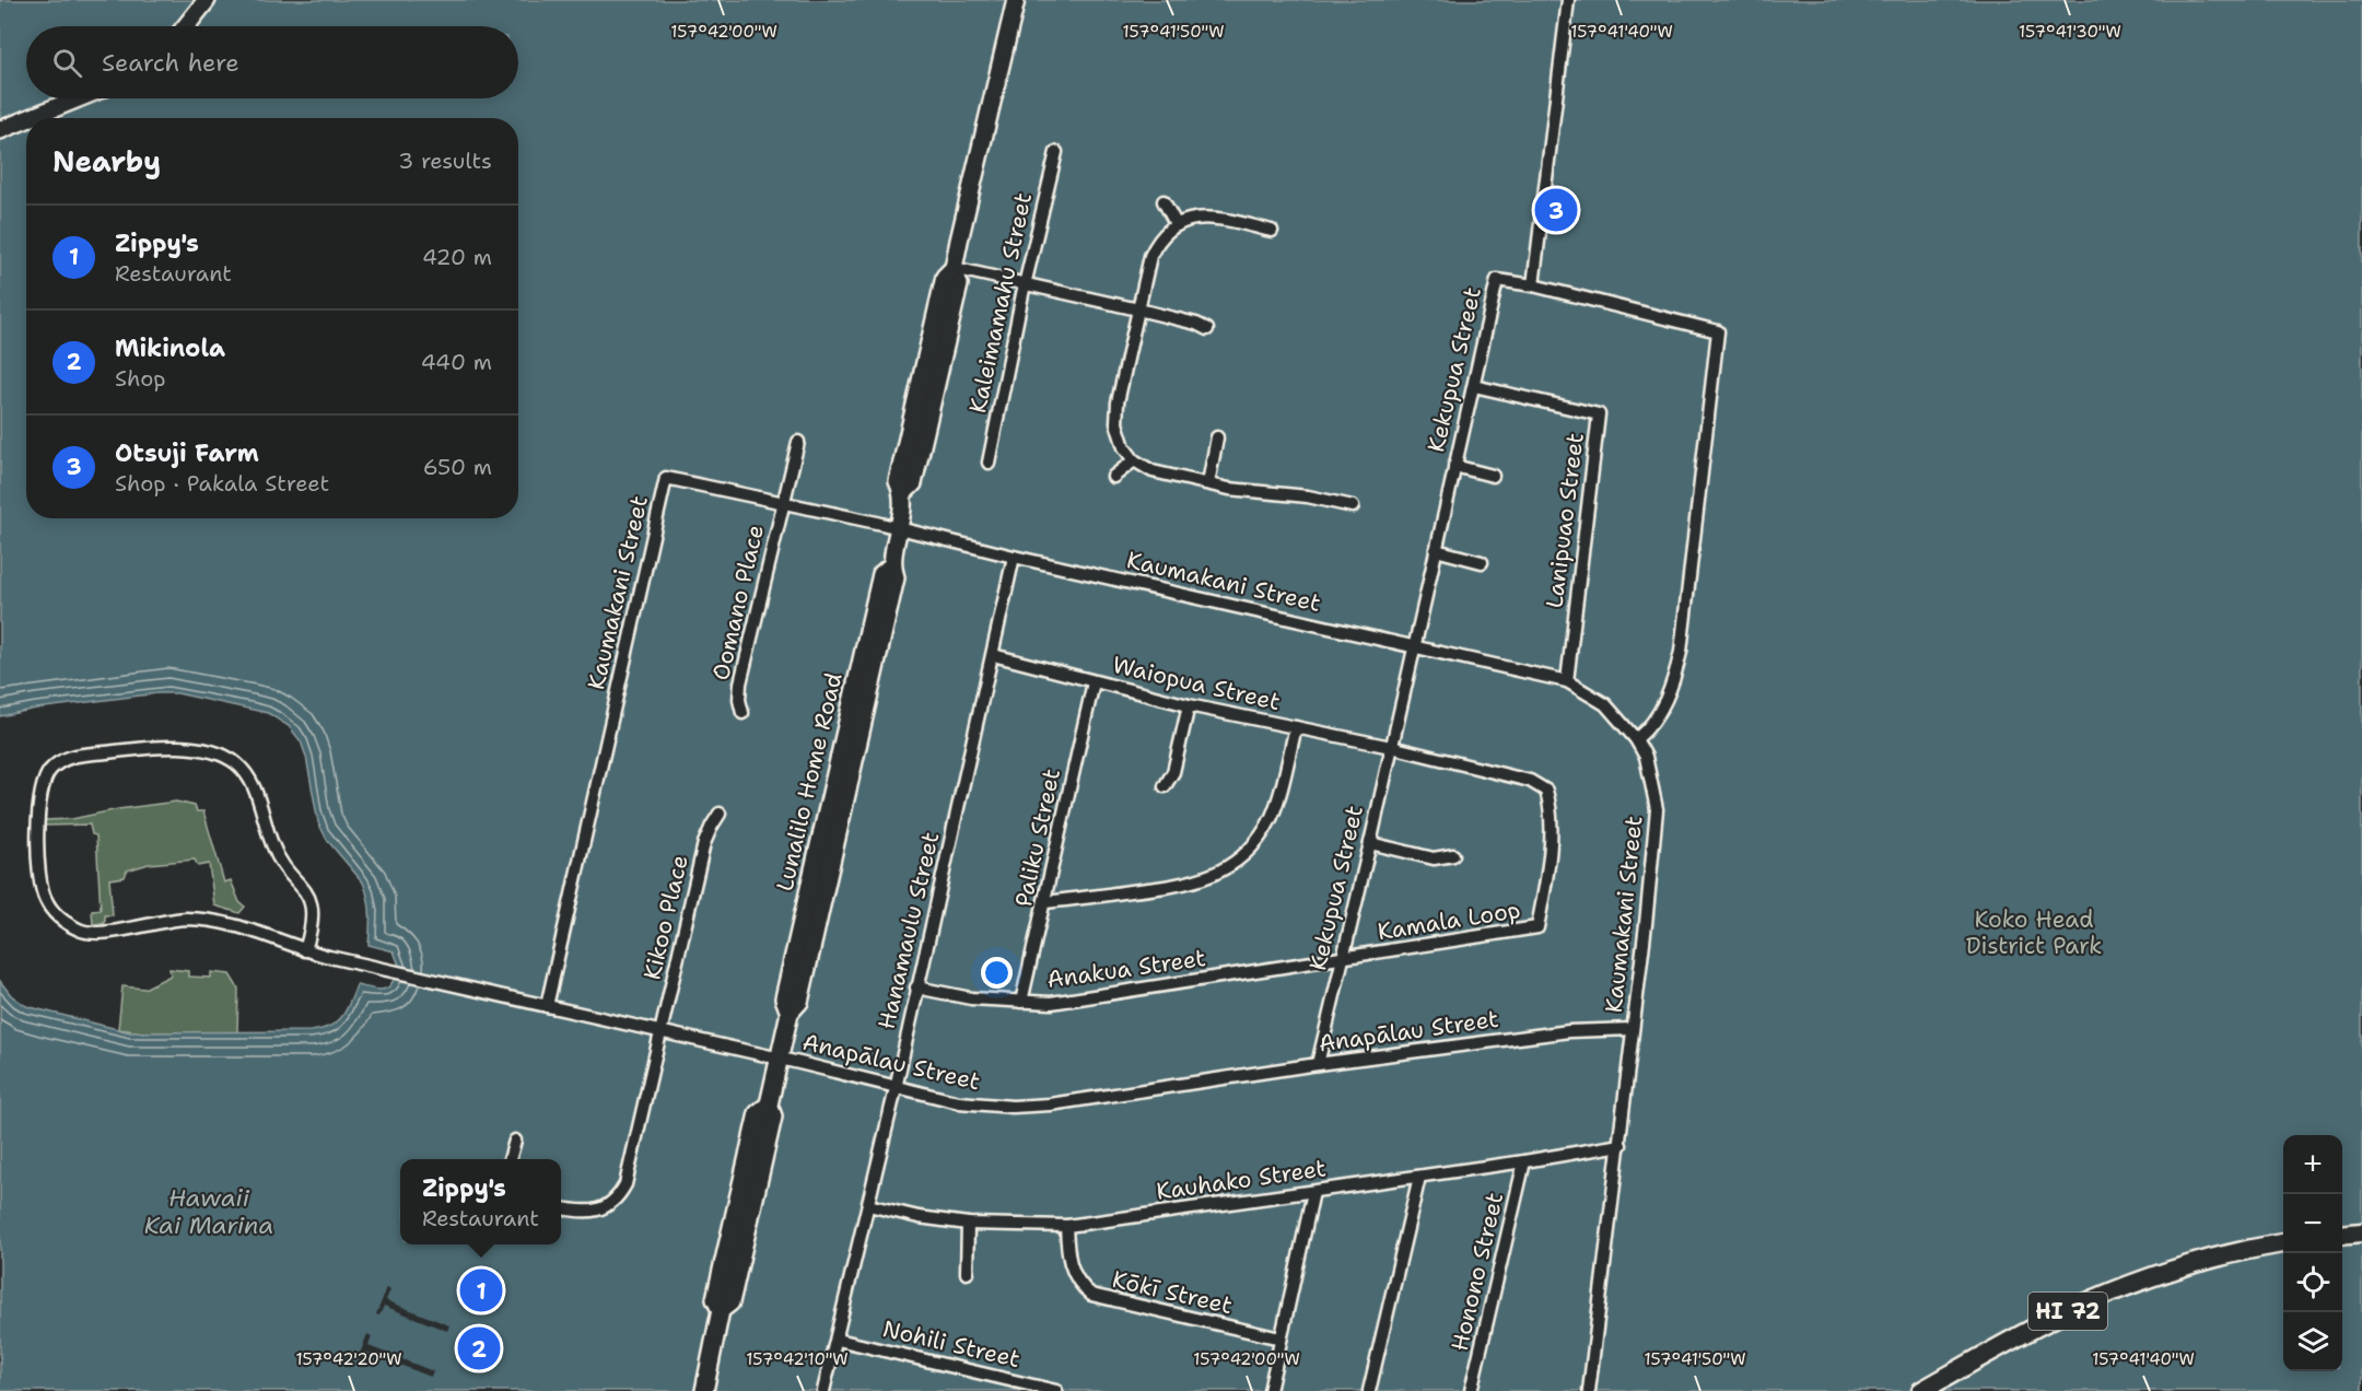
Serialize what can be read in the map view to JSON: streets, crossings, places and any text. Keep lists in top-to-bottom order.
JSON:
{
  "streets": {
    "main road": ["Lunalilo Home Road", "HI 72"],
    "street": [
      "Kaleimamahu Street",
      "Kekupua Street",
      "Lanipuao Street",
      "Kaumakani Street",
      "Oomano Place",
      "Waiopua Street",
      "Paliku Street",
      "Kikoo Place",
      "Kamala Loop",
      "Hanamaulu Street",
      "Anakua Street",
      "Anapālau Street",
      "Kauhako Street",
      "Honono Street",
      "Kōkī Street",
      "Nohili Street"
    ]
  },
  "crossings": [
    ["Kekupua Street", "Lanipuao Street"],
    ["Kekupua Street", "Kaumakani Street"],
    ["Kekupua Street", "Waiopua Street"],
    ["Kekupua Street", "Kamala Loop"],
    ["Kekupua Street", "Anakua Street"],
    ["Kekupua Street", "Anapālau Street"],
    ["Lanipuao Street", "Kaumakani Street"],
    ["Kaumakani Street", "Oomano Place"],
    ["Kaumakani Street", "Lunalilo Home Road"],
    ["Kaumakani Street", "Hanamaulu Street"],
    ["Kaumakani Street", "Anapālau Street"],
    ["Kaumakani Street", "Kauhako Street"],
    ["Waiopua Street", "Paliku Street"],
    ["Waiopua Street", "Kamala Loop"],
    ["Waiopua Street", "Hanamaulu Street"],
    ["Lunalilo Home Road", "Anapālau Street"],
    ["Paliku Street", "Anakua Street"],
    ["Kikoo Place", "Anapālau Street"],
    ["Kamala Loop", "Anakua Street"],
    ["Hanamaulu Street", "Anakua Street"],
    ["Hanamaulu Street", "Anapālau Street"],
    ["Hanamaulu Street", "Kauhako Street"],
    ["Hanamaulu Street", "Nohili Street"],
    ["Kauhako Street", "Honono Street"],
    ["Kauhako Street", "Kōkī Street"]
  ],
  "water": ["Hawaii Kai Marina"],
  "parks": ["Koko Head District Park"],
  "page": {
    "search": "Search here",
    "heading": ["Nearby", "3 results"],
    "pins": ["3", "1", "2"],
    "list": [
      {
        "mark": "1",
        "name": "Zippy's",
        "note": "Restaurant",
        "value": "420 m"
      },
      {
        "mark": "2",
        "name": "Mikinola",
        "note": "Shop",
        "value": "440 m"
      },
      {
        "mark": "3",
        "name": "Otsuji Farm",
        "note": "Shop · Pakala Street",
        "value": "650 m"
      }
    ],
    "map_buttons": ["+", "−"],
    "popup": ["Zippy's", "Restaurant"]
  },
  "coordinates": [
    "157°42'00\"W",
    "157°41'50\"W",
    "157°41'40\"W",
    "157°41'30\"W",
    "157°42'20\"W",
    "157°42'10\"W"
  ]
}
